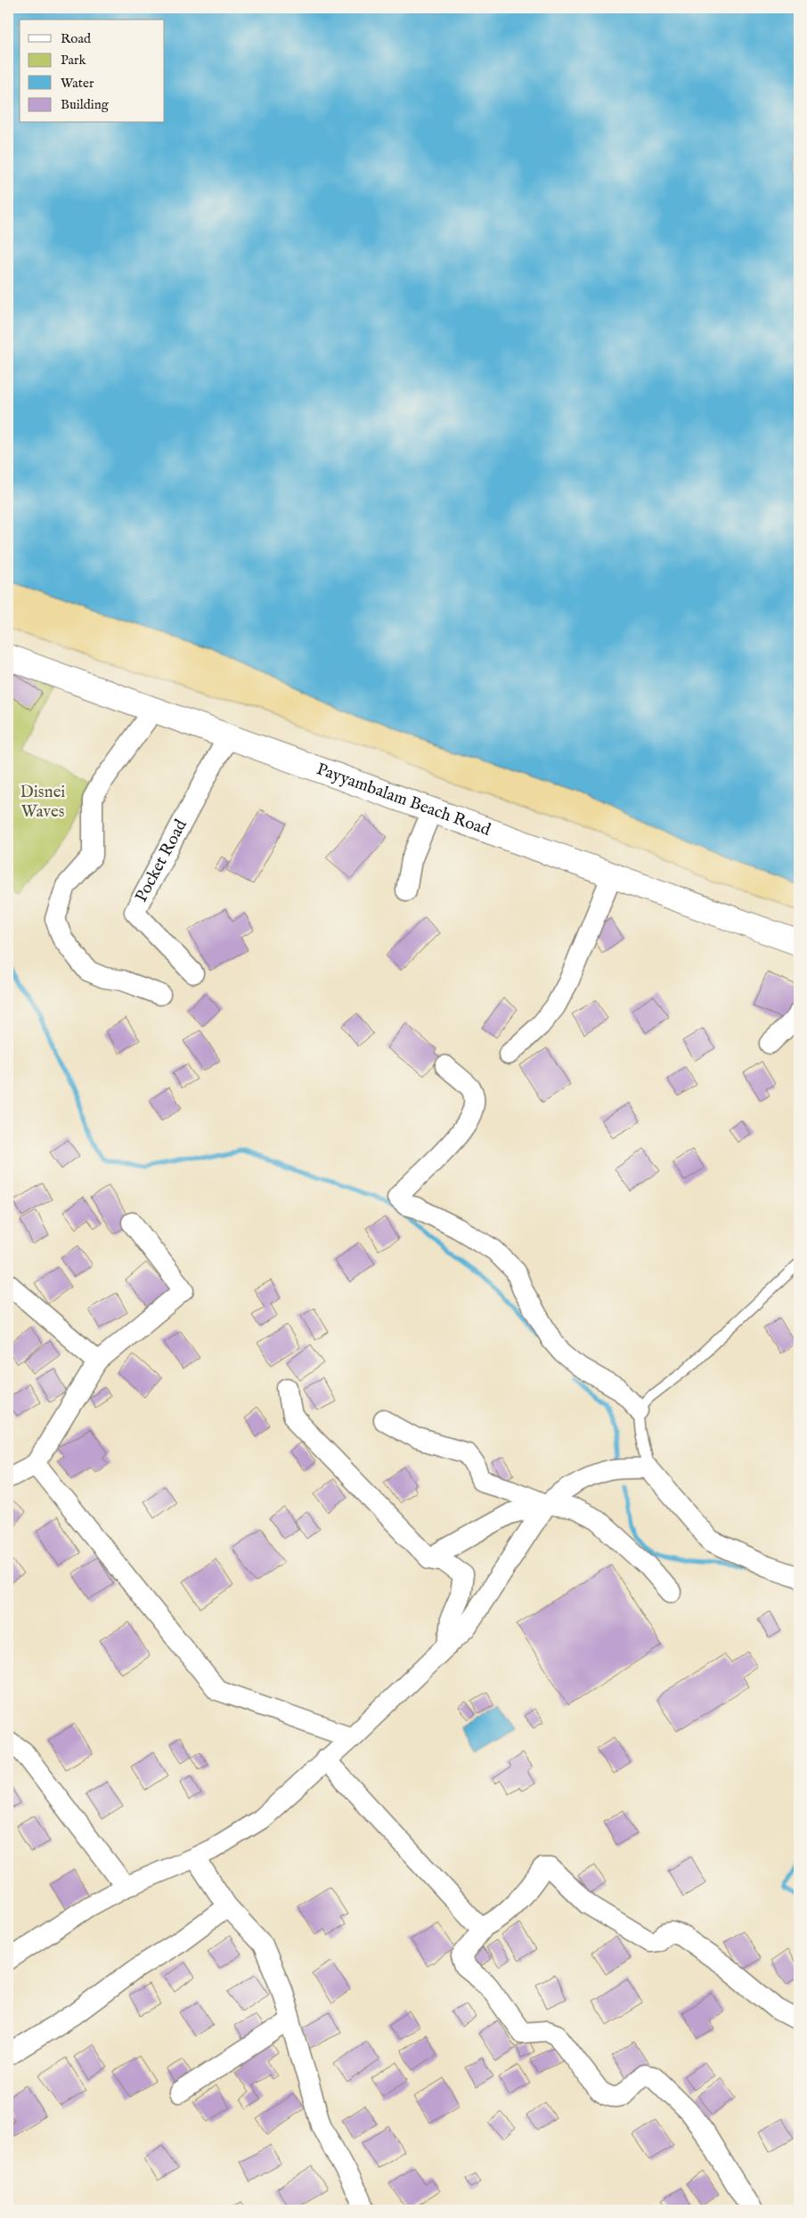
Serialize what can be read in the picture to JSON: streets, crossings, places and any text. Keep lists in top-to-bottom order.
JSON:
{
  "streets": {
    "main road": ["Payyambalam Beach Road"],
    "street": ["Pocket Road"]
  },
  "crossings": [
    ["Payyambalam Beach Road", "Pocket Road"]
  ],
  "parks": ["Disnei Waves"],
  "legend": [
    "Road",
    "Park",
    "Water",
    "Building"
  ]
}
